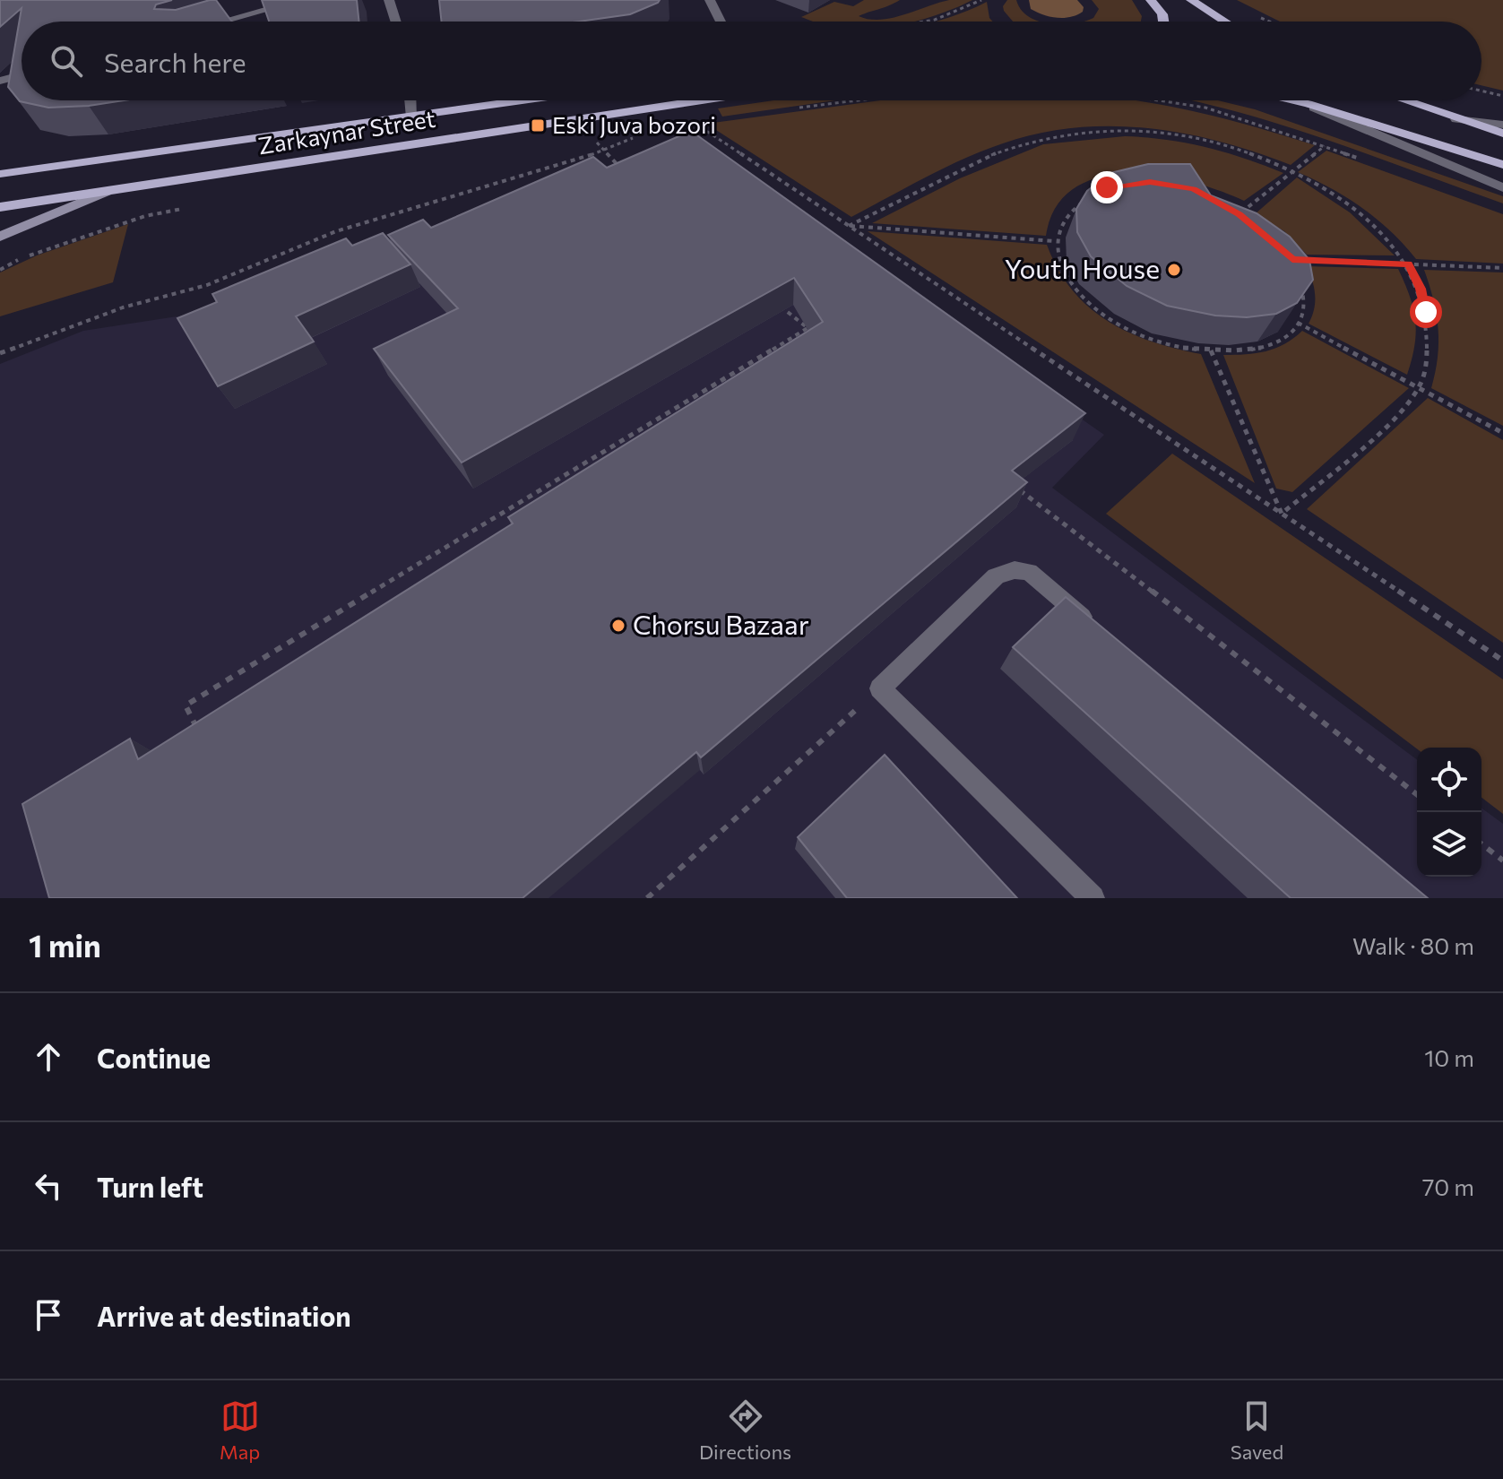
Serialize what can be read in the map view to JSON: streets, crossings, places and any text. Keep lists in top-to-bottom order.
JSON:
{
  "streets": {
    "main road": ["Zarkaynar Street"]
  },
  "places": {
    "transit": ["Eski Juva bozori"],
    "other": ["Youth House", "Chorsu Bazaar"]
  },
  "page": {
    "search": "Search here",
    "heading": ["1 min", "Walk · 80 m"],
    "list": [
      ["Continue", "10 m"],
      ["Turn left", "70 m"],
      "Arrive at destination"
    ],
    "nav": ["Map", "Directions", "Saved"]
  }
}
